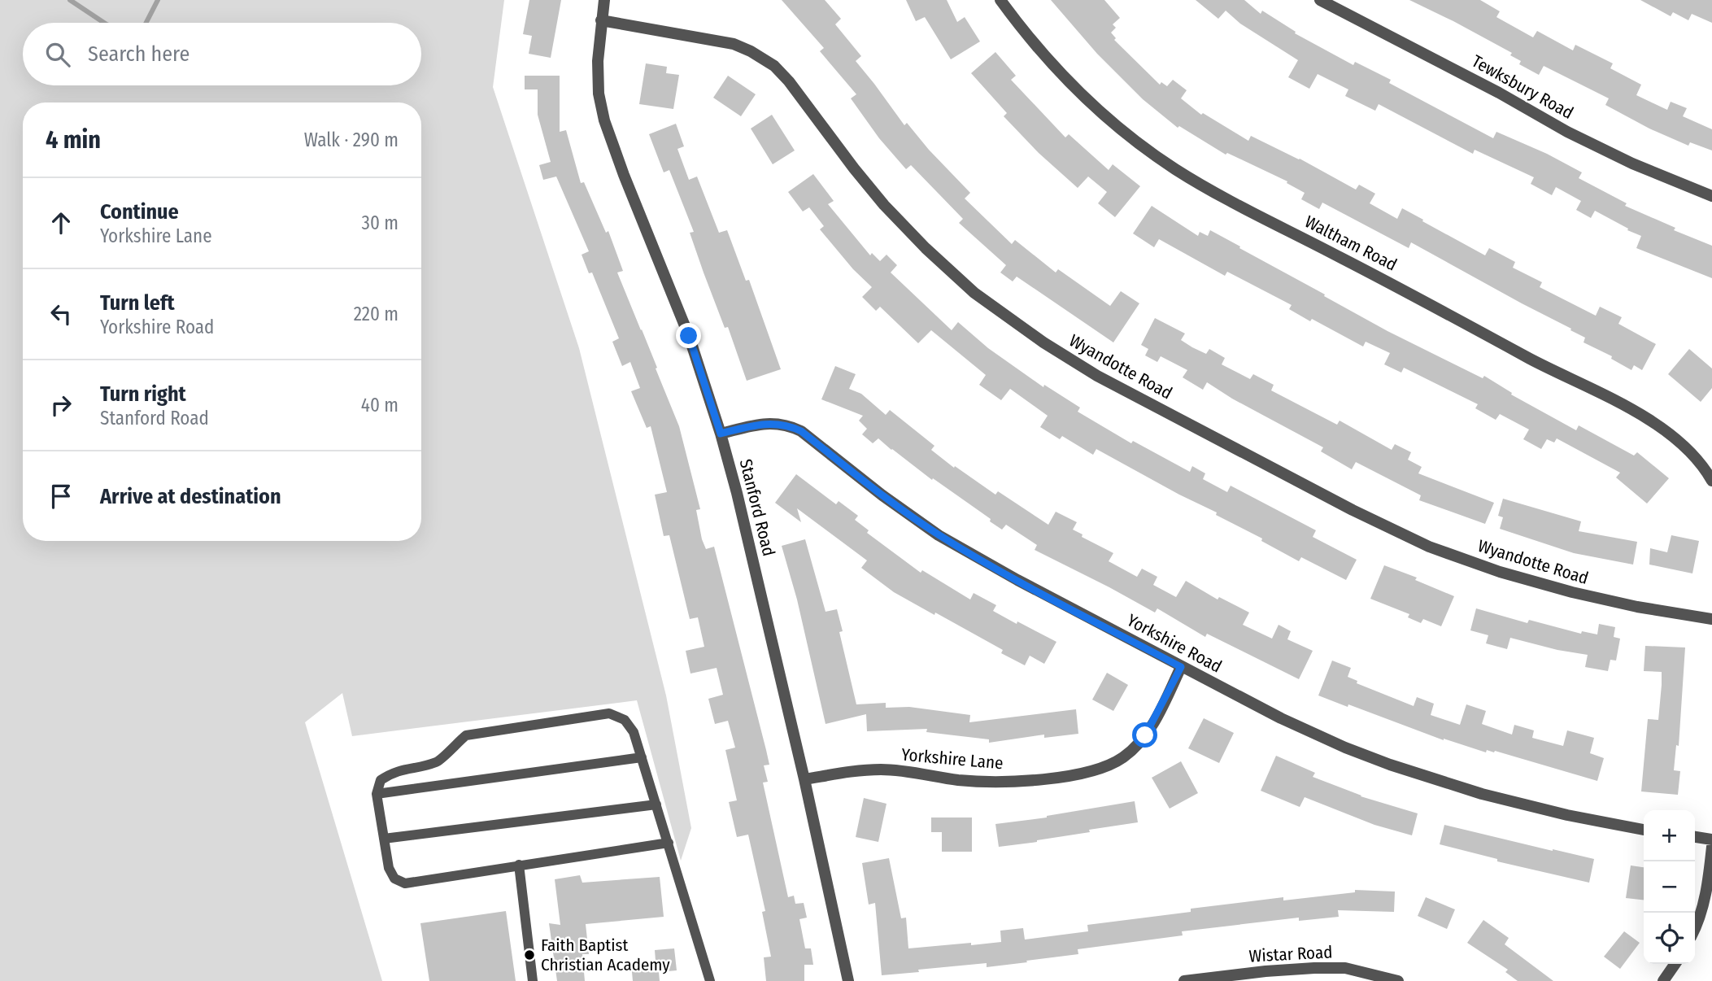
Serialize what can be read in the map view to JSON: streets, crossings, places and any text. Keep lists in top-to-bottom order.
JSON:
{
  "streets": {
    "street": [
      "Tewksbury Road",
      "Waltham Road",
      "Wyandotte Road",
      "Stanford Road",
      "Yorkshire Road",
      "Yorkshire Lane",
      "Wistar Road"
    ]
  },
  "crossings": [
    ["Wyandotte Road", "Stanford Road"],
    ["Stanford Road", "Yorkshire Road"],
    ["Stanford Road", "Yorkshire Lane"],
    ["Yorkshire Road", "Yorkshire Lane"]
  ],
  "places": ["Faith Baptist Christian Academy"],
  "page": {
    "search": "Search here",
    "heading": ["4 min", "Walk · 290 m"],
    "list": [
      ["Continue", "Yorkshire Lane", "30 m"],
      ["Turn left", "Yorkshire Road", "220 m"],
      ["Turn right", "Stanford Road", "40 m"],
      "Arrive at destination"
    ],
    "map_buttons": ["+", "−"]
  }
}
